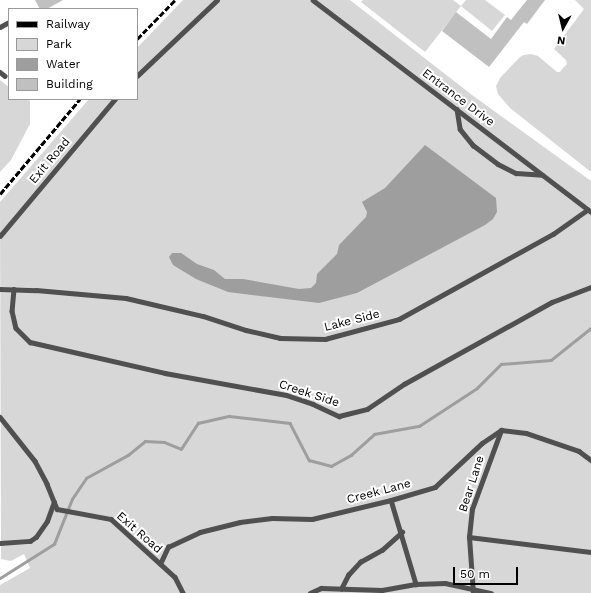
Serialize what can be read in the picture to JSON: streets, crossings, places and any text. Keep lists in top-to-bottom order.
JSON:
{
  "streets": {
    "lane": [
      "Entrance Drive",
      "Exit Road",
      "Lake Side",
      "Creek Side",
      "Bear Lane",
      "Creek Lane"
    ]
  },
  "crossings": [
    ["Entrance Drive", "Lake Side"],
    ["Exit Road", "Creek Lane"],
    ["Lake Side", "Creek Side"],
    ["Bear Lane", "Creek Lane"]
  ],
  "legend": [
    "Railway",
    "Park",
    "Water",
    "Building"
  ],
  "scale_bar": "50 m",
  "north": "bottom"
}
